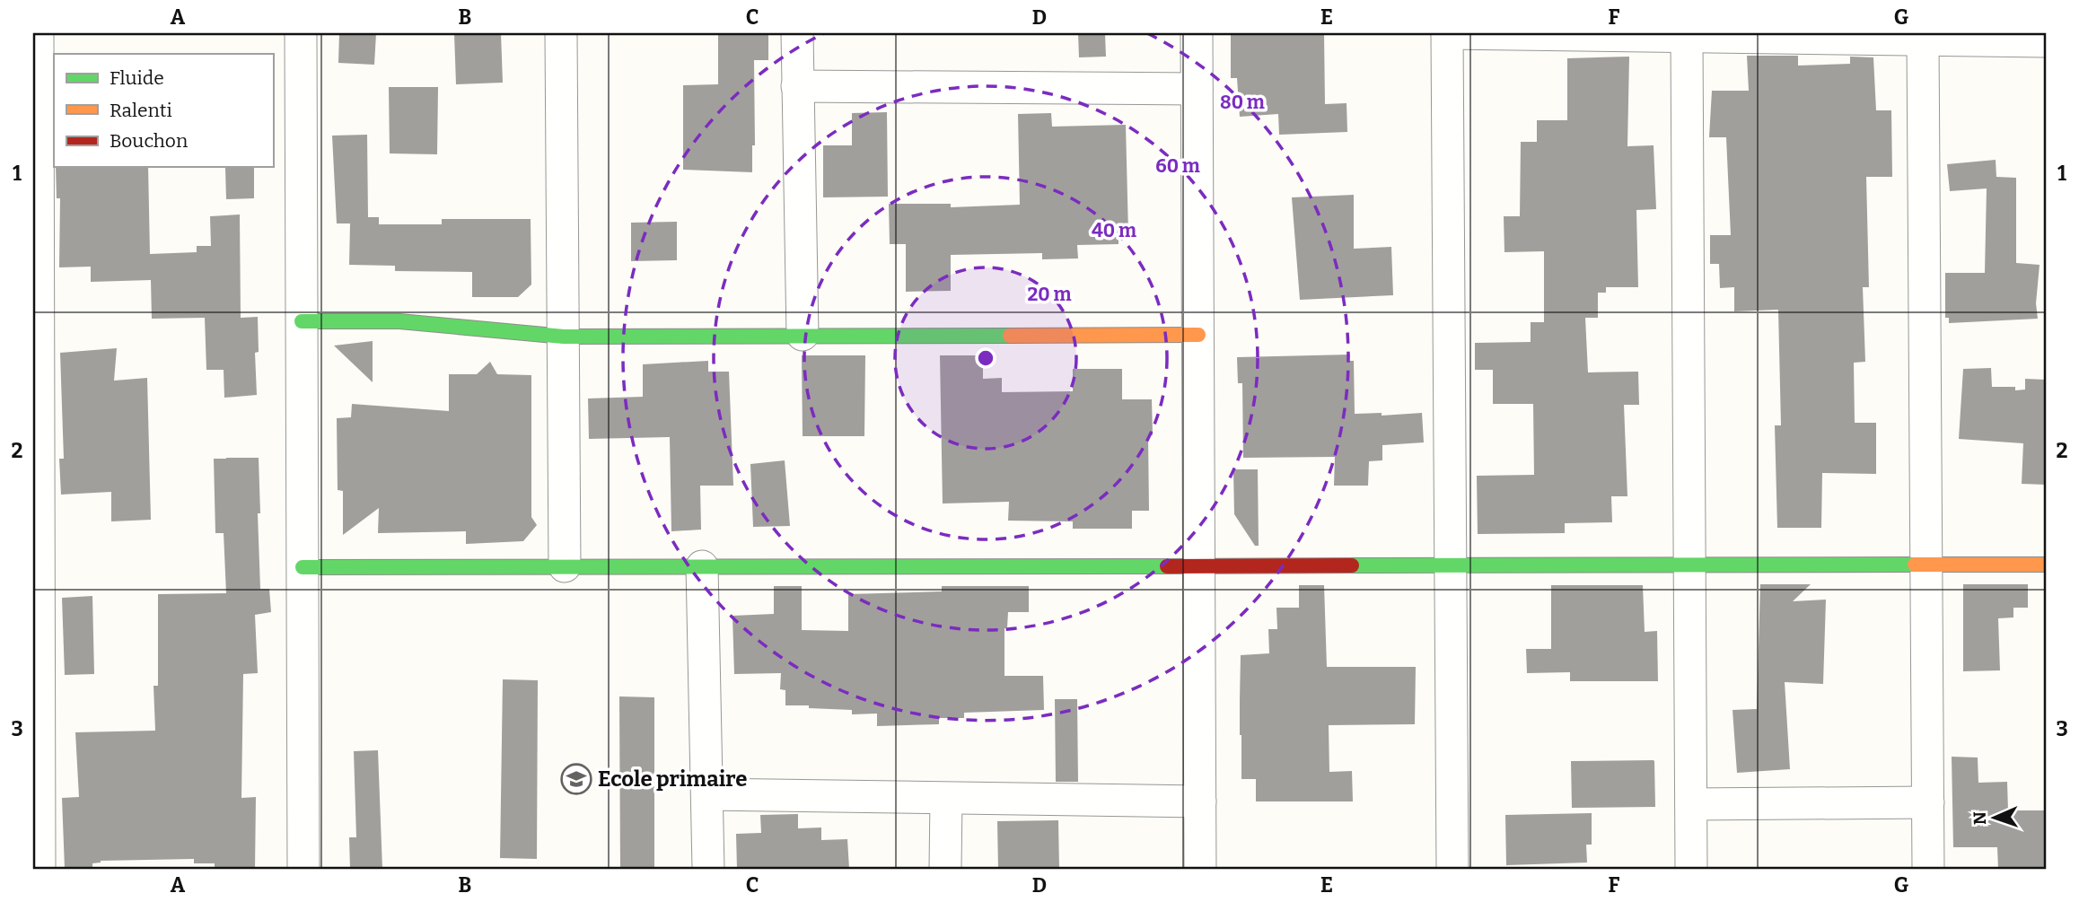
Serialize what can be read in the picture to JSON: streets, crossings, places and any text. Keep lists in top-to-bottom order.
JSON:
{
  "places": {
    "school or university": ["Ecole primaire"]
  },
  "legend": ["Fluide", "Ralenti", "Bouchon"],
  "north": "left",
  "grid": {
    "columns": [
      "A",
      "B",
      "C",
      "D",
      "E",
      "F",
      "G"
    ],
    "rows": ["1", "2", "3"]
  },
  "rings": [
    "80 m",
    "60 m",
    "40 m",
    "20 m"
  ]
}
